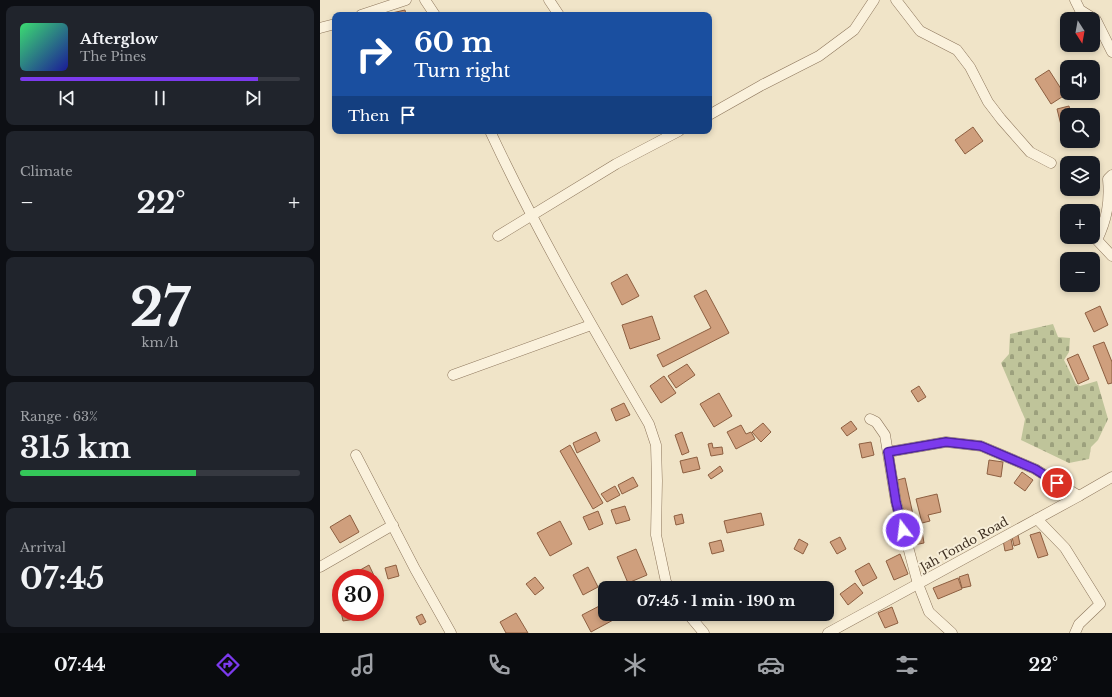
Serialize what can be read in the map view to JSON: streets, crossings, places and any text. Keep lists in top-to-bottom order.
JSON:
{
  "streets": {
    "street": ["Jah Tondo Road"]
  },
  "north": "bottom",
  "page": {
    "map_buttons": ["+", "−"],
    "turn": ["60 m", "Turn right"],
    "song": ["Afterglow", "The Pines"],
    "then": "Then",
    "tile": [
      "Climate",
      ["27", "km/h"],
      ["Range · 63%", "315 km"],
      ["Arrival", "07:45"]
    ],
    "heat": ["−", "22°", "+"],
    "limit": "30",
    "trip": "07:45 · 1 min · 190 m",
    "tabs": ["07:44", "22°"]
  }
}
